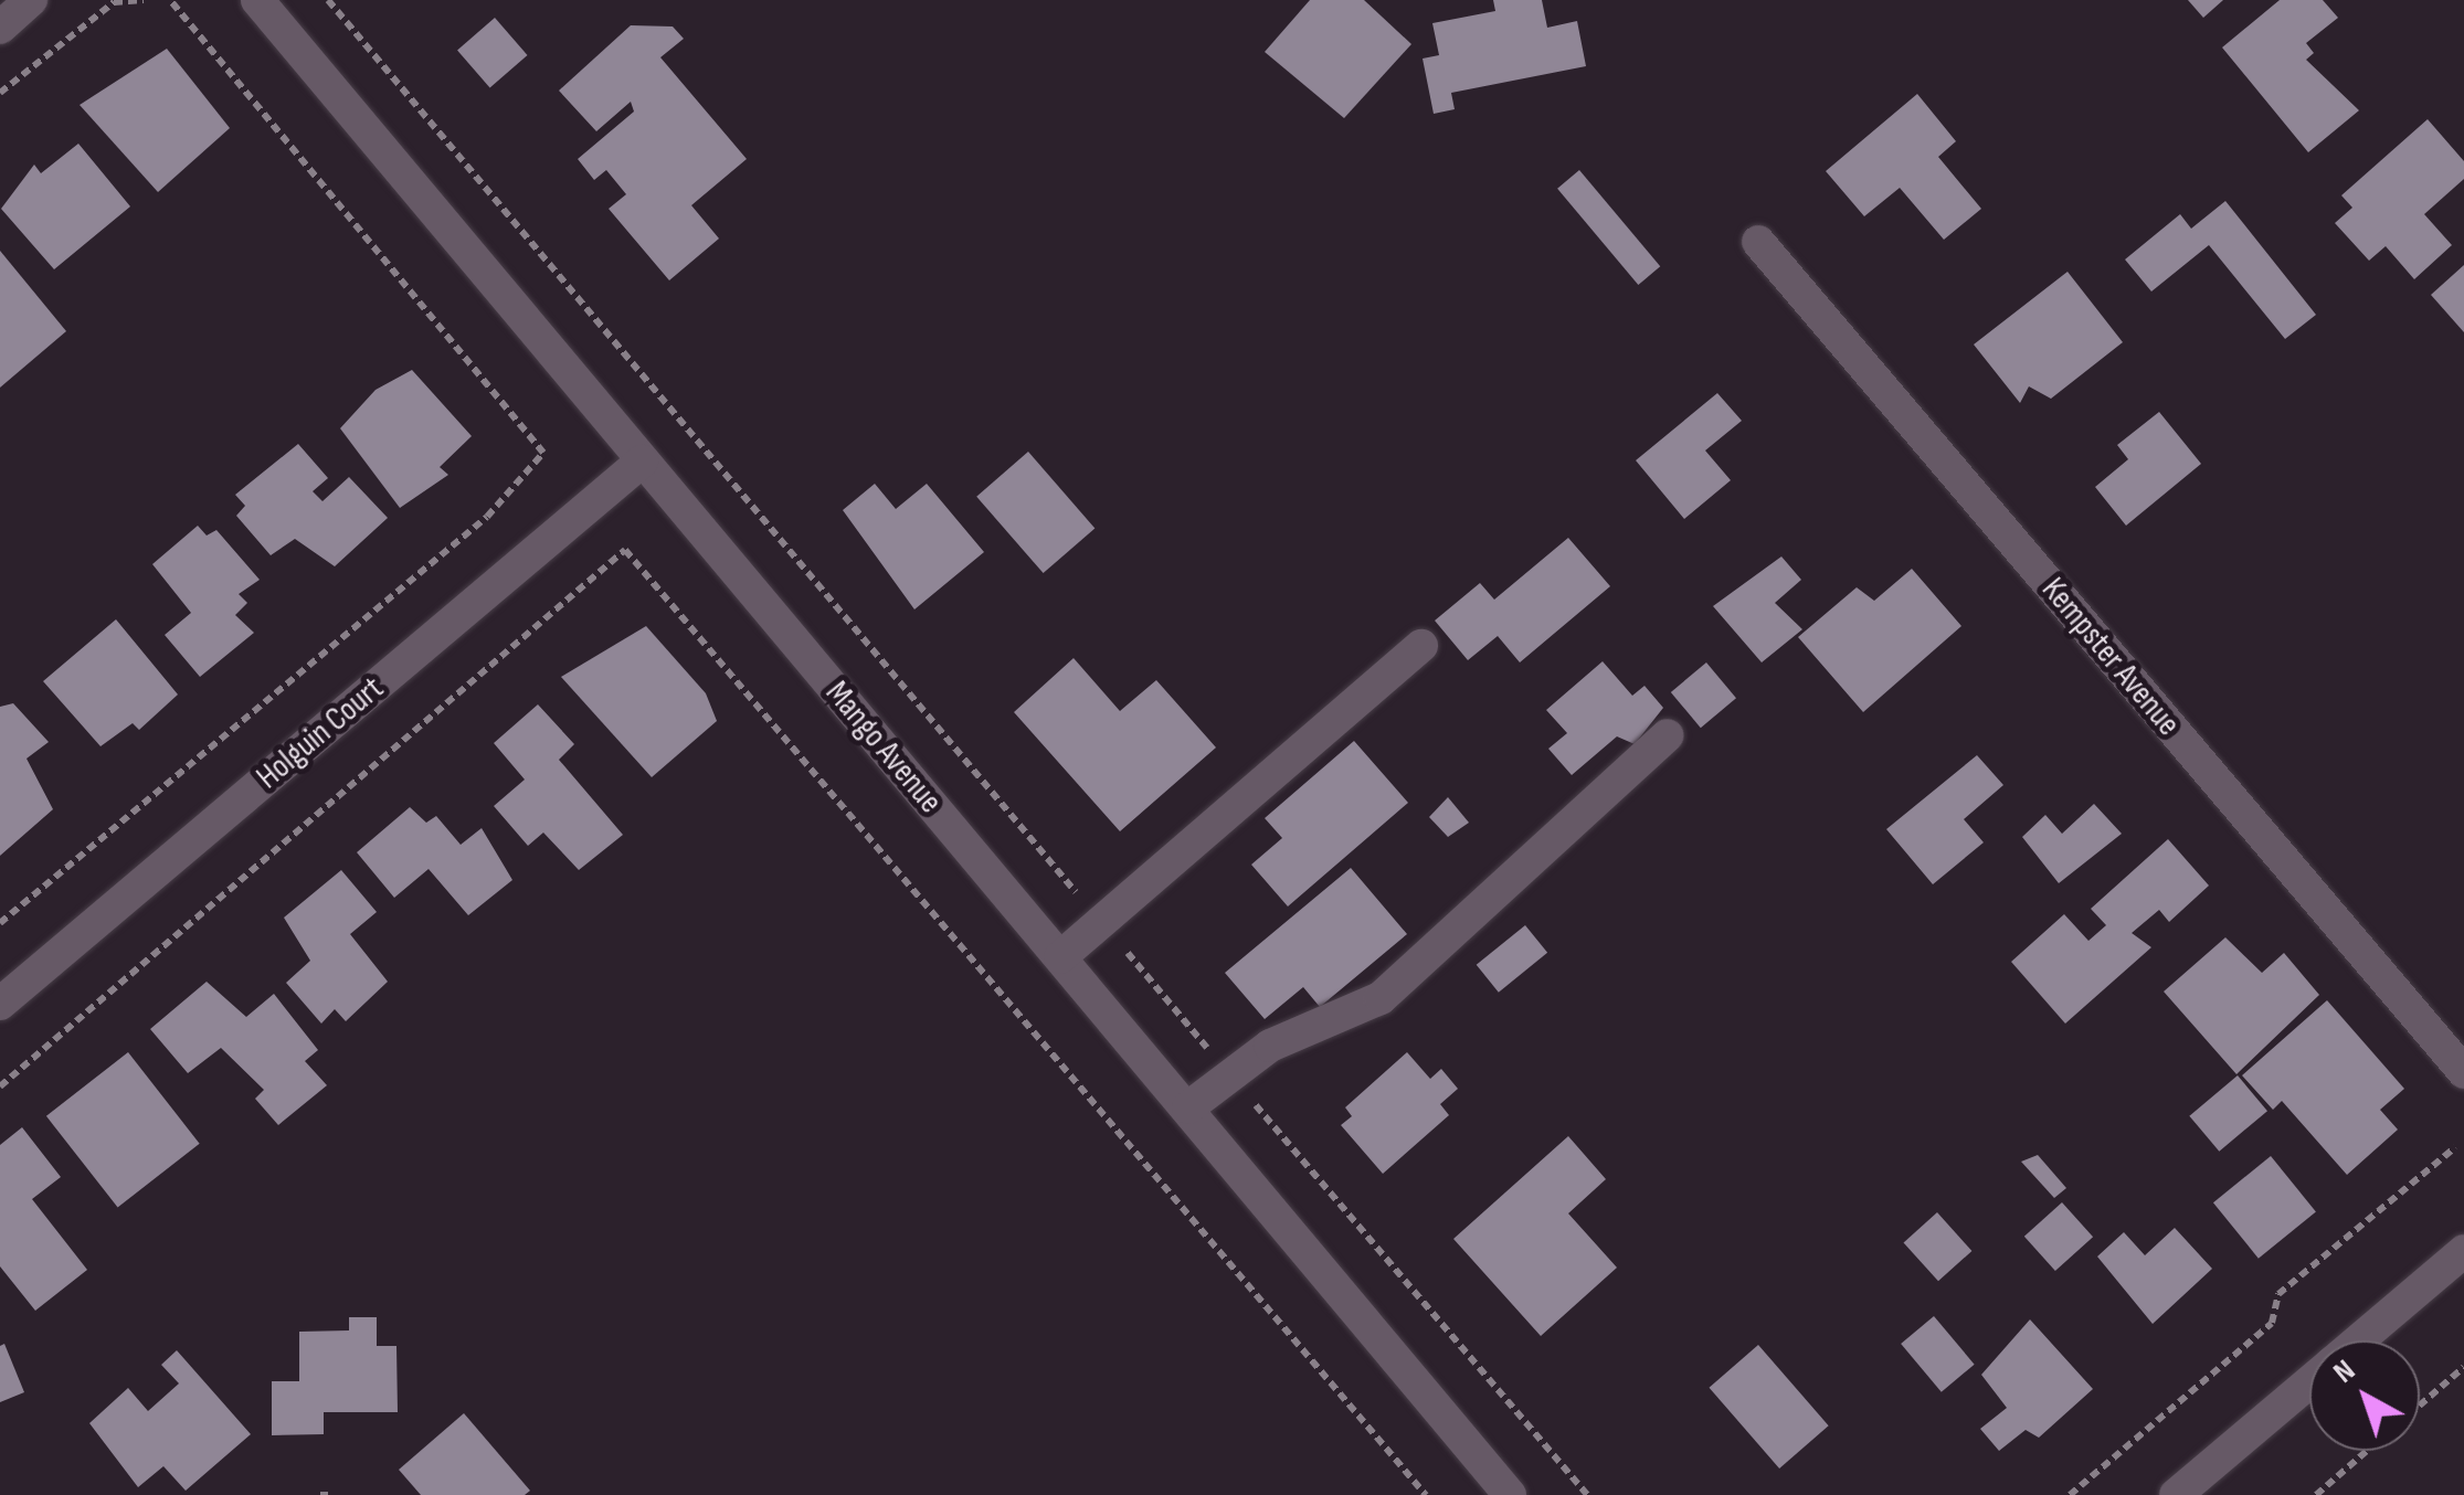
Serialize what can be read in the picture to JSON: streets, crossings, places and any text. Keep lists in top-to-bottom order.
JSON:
{
  "streets": {
    "street": ["Kempster Avenue", "Holguin Court", "Mango Avenue"]
  },
  "crossings": [
    ["Holguin Court", "Mango Avenue"]
  ],
  "north": "top left"
}
